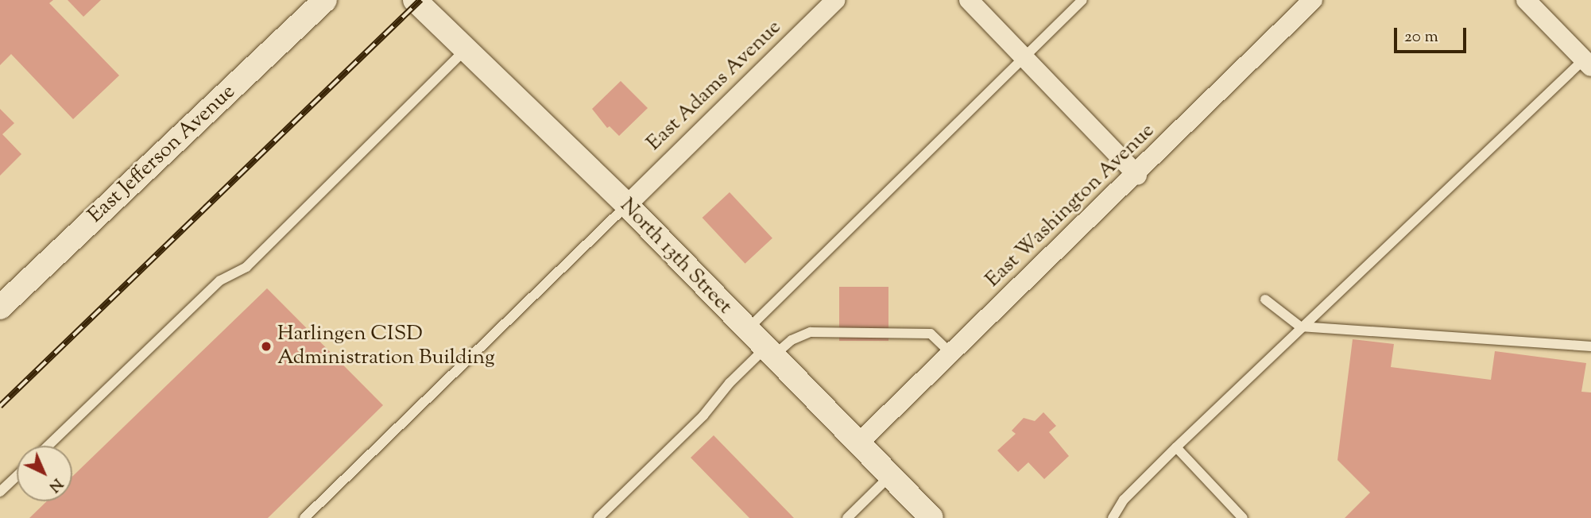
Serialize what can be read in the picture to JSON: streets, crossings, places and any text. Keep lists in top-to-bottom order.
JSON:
{
  "streets": {
    "street": [
      "East Adams Avenue",
      "East Jefferson Avenue",
      "East Washington Avenue",
      "North 13th Street"
    ]
  },
  "crossings": [
    ["East Adams Avenue", "North 13th Street"],
    ["East Washington Avenue", "North 13th Street"]
  ],
  "places": ["Harlingen CISD Administration Building"],
  "scale_bar": "20 m",
  "north": "bottom right"
}
